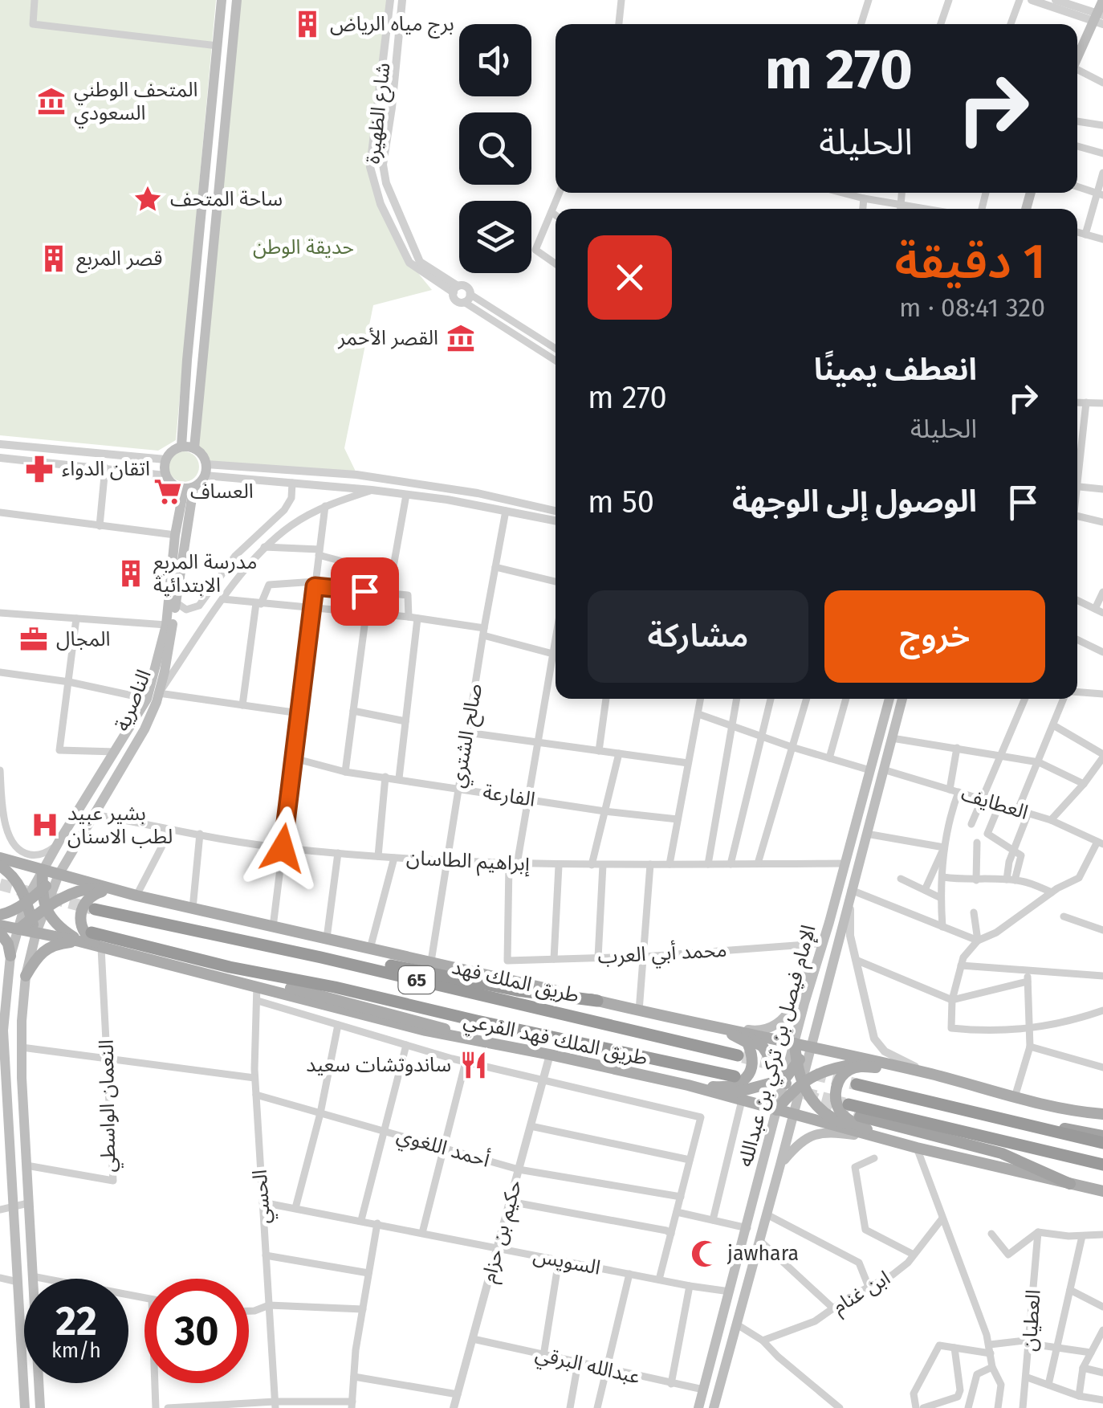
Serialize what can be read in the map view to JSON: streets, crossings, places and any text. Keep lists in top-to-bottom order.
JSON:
{
  "streets": {
    "highway": ["65", "طريق الملك فهد"],
    "main road": ["الناصرية", "طريق الملك فهد الفرعي", "الإمام فيصل بن تركي بن عبدالله"],
    "street": [
      "شارع الظهيرة",
      "صالح الشتري",
      "الفارعة",
      "العطايف",
      "إبراهيم الطاسان",
      "محمد أبي العرب",
      "النعمان الواسطي",
      "أحمد اللغوي",
      "الحسي",
      "حكيم بن حزام",
      "السويس",
      "ابن غنام",
      "العطيان",
      "عبدالله البرقي"
    ]
  },
  "crossings": [
    ["الناصرية", "إبراهيم الطاسان"],
    ["الناصرية", "طريق الملك فهد الفرعي"],
    ["الناصرية", "النعمان الواسطي"],
    ["صالح الشتري", "الفارعة"],
    ["صالح الشتري", "إبراهيم الطاسان"],
    ["العطايف", "الإمام فيصل بن تركي بن عبدالله"],
    ["إبراهيم الطاسان", "محمد أبي العرب"],
    ["إبراهيم الطاسان", "الإمام فيصل بن تركي بن عبدالله"],
    ["طريق الملك فهد الفرعي", "الإمام فيصل بن تركي بن عبدالله"],
    ["طريق الملك فهد الفرعي", "النعمان الواسطي"],
    ["طريق الملك فهد الفرعي", "الحسي"],
    ["طريق الملك فهد الفرعي", "حكيم بن حزام"],
    ["الإمام فيصل بن تركي بن عبدالله", "السويس"],
    ["الإمام فيصل بن تركي بن عبدالله", "عبدالله البرقي"],
    ["أحمد اللغوي", "الحسي"],
    ["أحمد اللغوي", "حكيم بن حزام"],
    ["الحسي", "السويس"],
    ["حكيم بن حزام", "السويس"],
    ["حكيم بن حزام", "عبدالله البرقي"]
  ],
  "parks": ["حديقة الوطن"],
  "places": {
    "building": ["برج مياه الرياض", "قصر المربع", "مدرسة المربع الابتدائية"],
    "museum": ["المتحف الوطني السعودي", "القصر الأحمر"],
    "place": ["ساحة المتحف"],
    "pharmacy": ["اتقان الدواء"],
    "supermarket": ["العساف"],
    "office": ["المجال"],
    "hospital": ["بشير عبيد لطب الاسنان"],
    "restaurant": ["ساندوتشات سعيد"],
    "mosque": ["jawhara"]
  },
  "page": {
    "turn": ["270 m", "الحليلة"],
    "heading": ["1 دقيقة", "320 m · 08:41"],
    "list": [
      {
        "name": "انعطف يمينًا",
        "note": "الحليلة",
        "value": "270 m"
      },
      {
        "name": "الوصول إلى الوجهة",
        "value": "50 m"
      }
    ],
    "buttons": ["خروج", "مشاركة"],
    "speed": "22 km/h",
    "limit": "30"
  }
}
